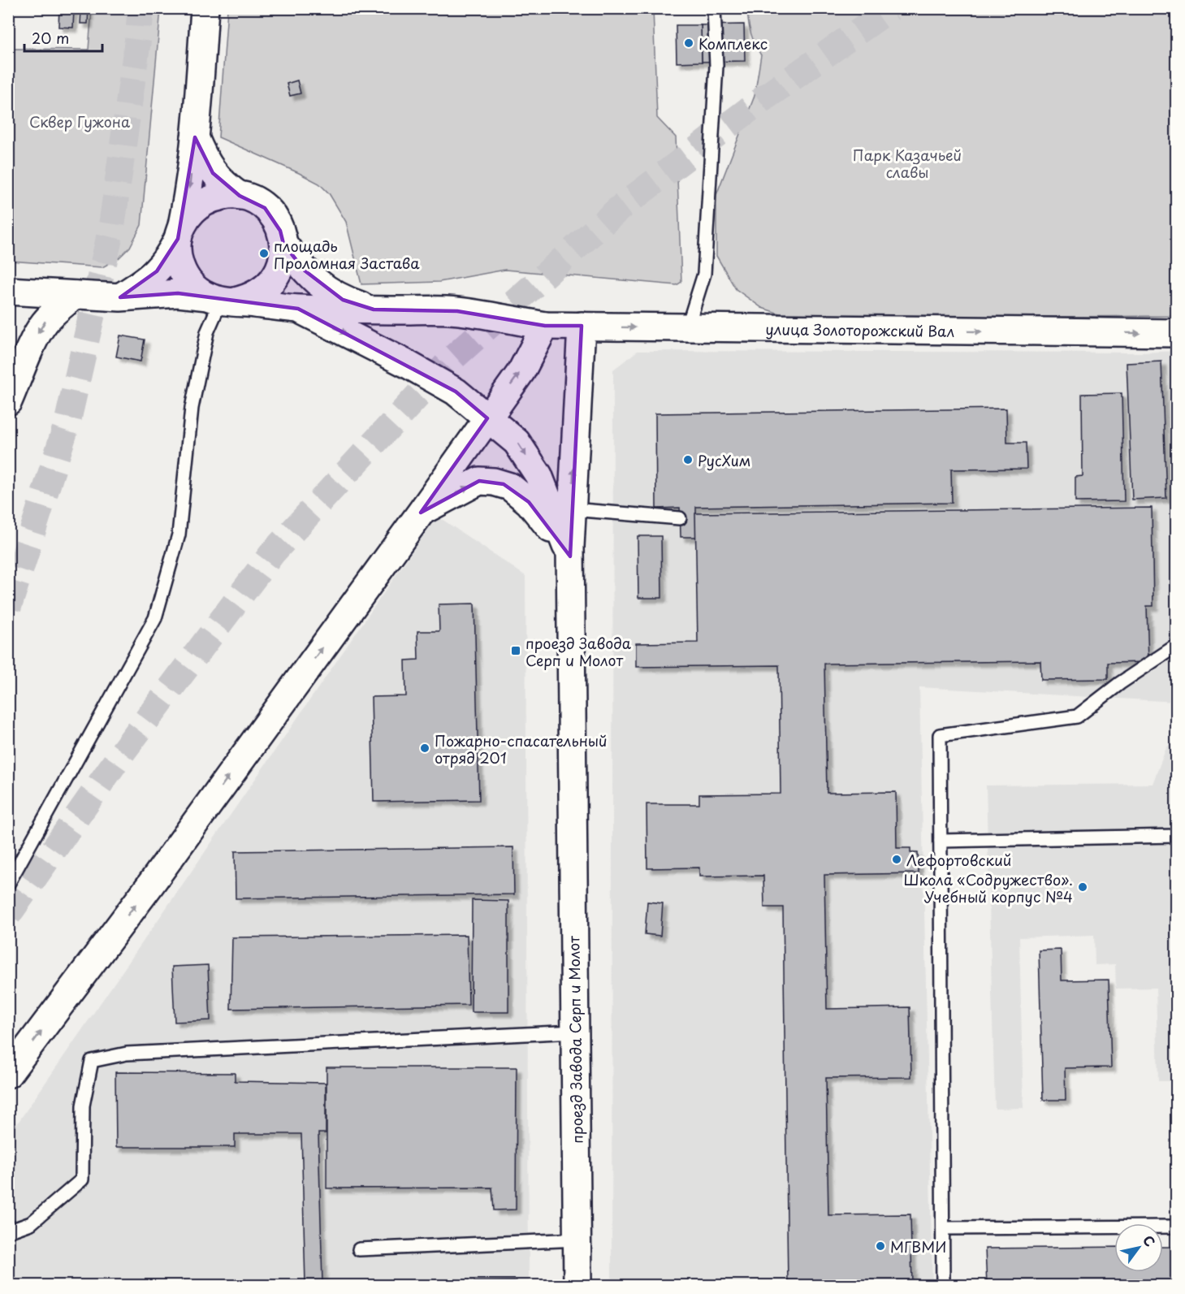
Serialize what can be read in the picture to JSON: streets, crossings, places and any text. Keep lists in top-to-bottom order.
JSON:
{
  "streets": {
    "street": ["улица Золоторожский Вал", "проезд Завода Серп и Молот"]
  },
  "crossings": [
    ["улица Золоторожский Вал", "проезд Завода Серп и Молот"]
  ],
  "one_way": ["улица Золоторожский Вал"],
  "parks": ["Сквер Гужона", "Парк Казачьей славы"],
  "places": {
    "other": [
      "Комплекс",
      "площадь Проломная Застава",
      "РусХим",
      "Пожарно-спасательный отряд 201",
      "Лефортовский",
      "Школа «Содружество». Учебный корпус №4",
      "МГВМИ"
    ],
    "transit": ["проезд Завода Серп и Молот"]
  },
  "scale_bar": "20 m",
  "north": "top right"
}
